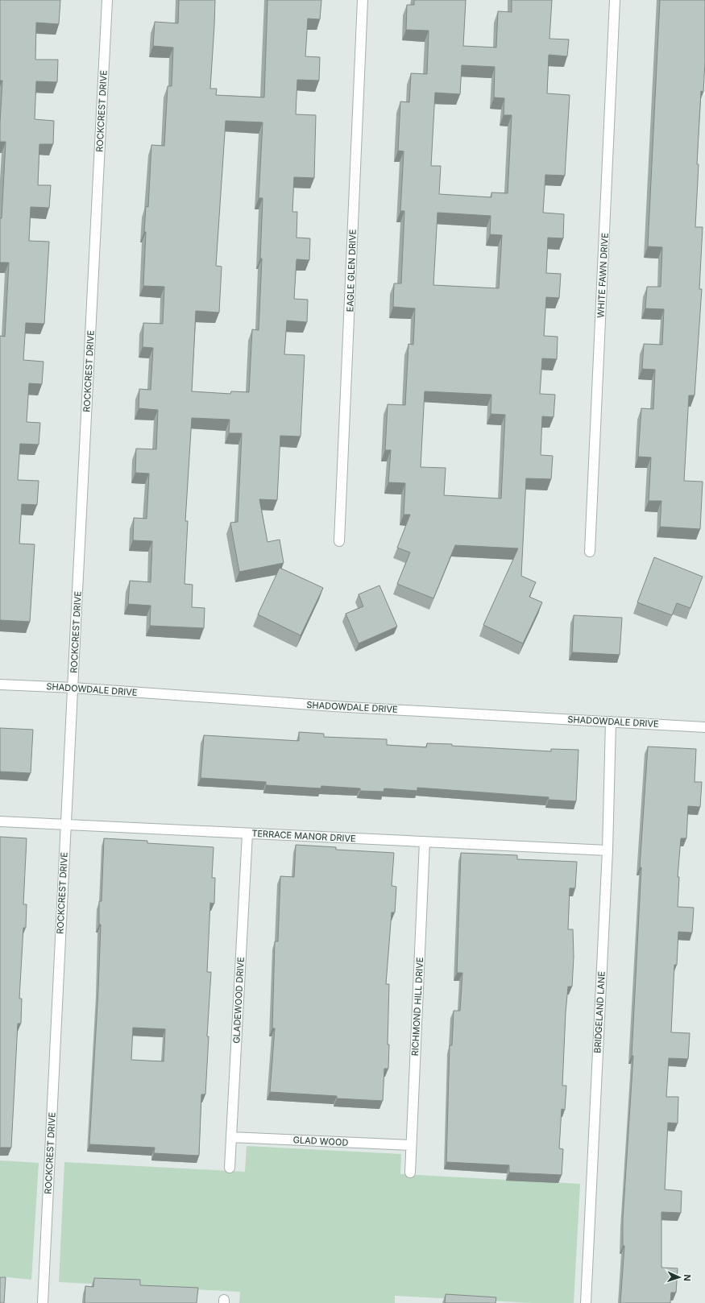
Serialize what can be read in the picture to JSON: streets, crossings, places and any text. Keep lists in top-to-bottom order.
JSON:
{
  "streets": {
    "street": [
      "ROCKCREST DRIVE",
      "EAGLE GLEN DRIVE",
      "WHITE FAWN DRIVE",
      "SHADOWDALE DRIVE",
      "TERRACE MANOR DRIVE",
      "GLADEWOOD DRIVE",
      "RICHMOND HILL DRIVE",
      "BRIDGELAND LANE",
      "GLAD WOOD"
    ]
  },
  "crossings": [
    ["ROCKCREST DRIVE", "SHADOWDALE DRIVE"],
    ["ROCKCREST DRIVE", "TERRACE MANOR DRIVE"],
    ["SHADOWDALE DRIVE", "BRIDGELAND LANE"],
    ["TERRACE MANOR DRIVE", "GLADEWOOD DRIVE"],
    ["TERRACE MANOR DRIVE", "RICHMOND HILL DRIVE"],
    ["TERRACE MANOR DRIVE", "BRIDGELAND LANE"],
    ["GLADEWOOD DRIVE", "GLAD WOOD"],
    ["RICHMOND HILL DRIVE", "GLAD WOOD"]
  ],
  "north": "right"
}
